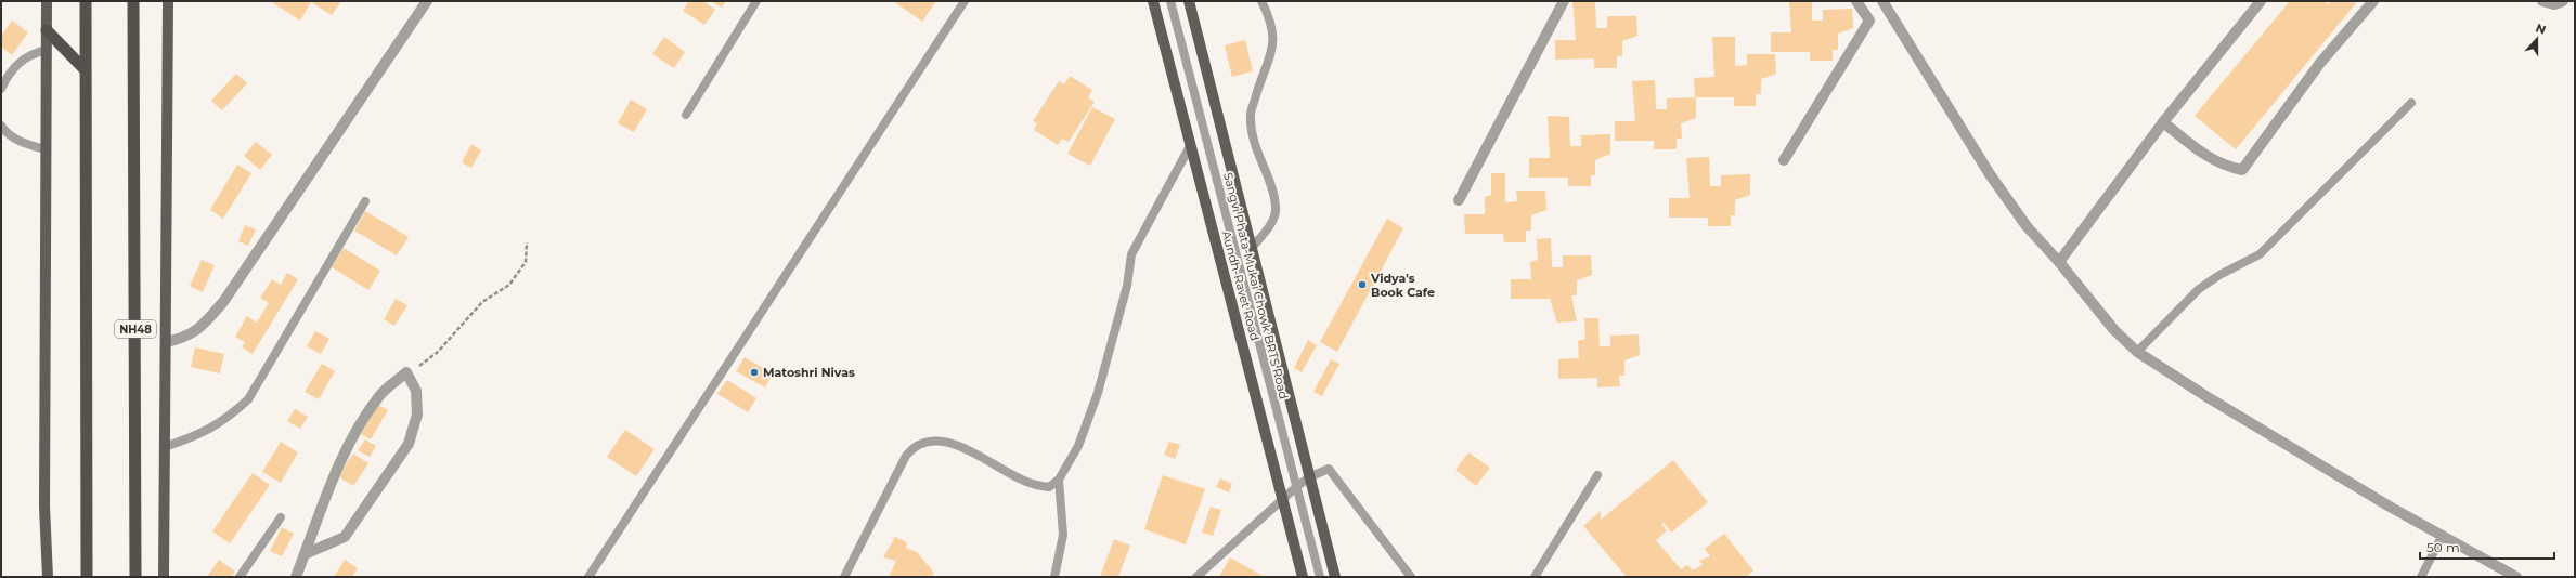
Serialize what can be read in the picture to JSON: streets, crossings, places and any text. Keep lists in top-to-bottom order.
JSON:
{
  "streets": {
    "highway": ["NH48"],
    "main road": ["Aundh-Ravet Road"],
    "lane": ["Sangvi Phata-Mukai Chowk BRTS Road"]
  },
  "places": ["Vidya's Book Cafe", "Matoshri Nivas"],
  "scale_bar": "50 m",
  "north": "top"
}
